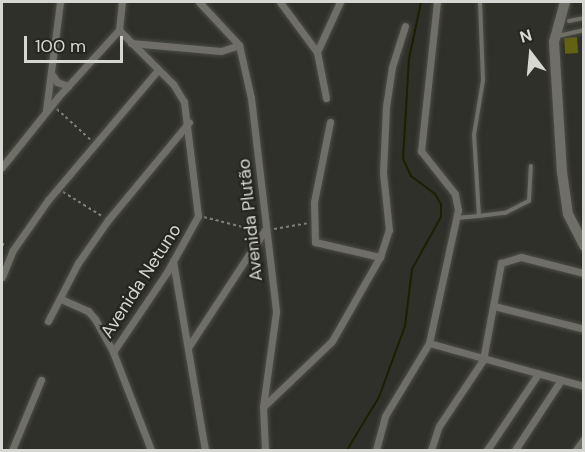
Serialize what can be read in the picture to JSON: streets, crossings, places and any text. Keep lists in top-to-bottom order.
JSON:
{
  "streets": {
    "street": ["Avenida Plutão", "Avenida Netuno"]
  },
  "scale_bar": "100 m",
  "north": "top"
}
